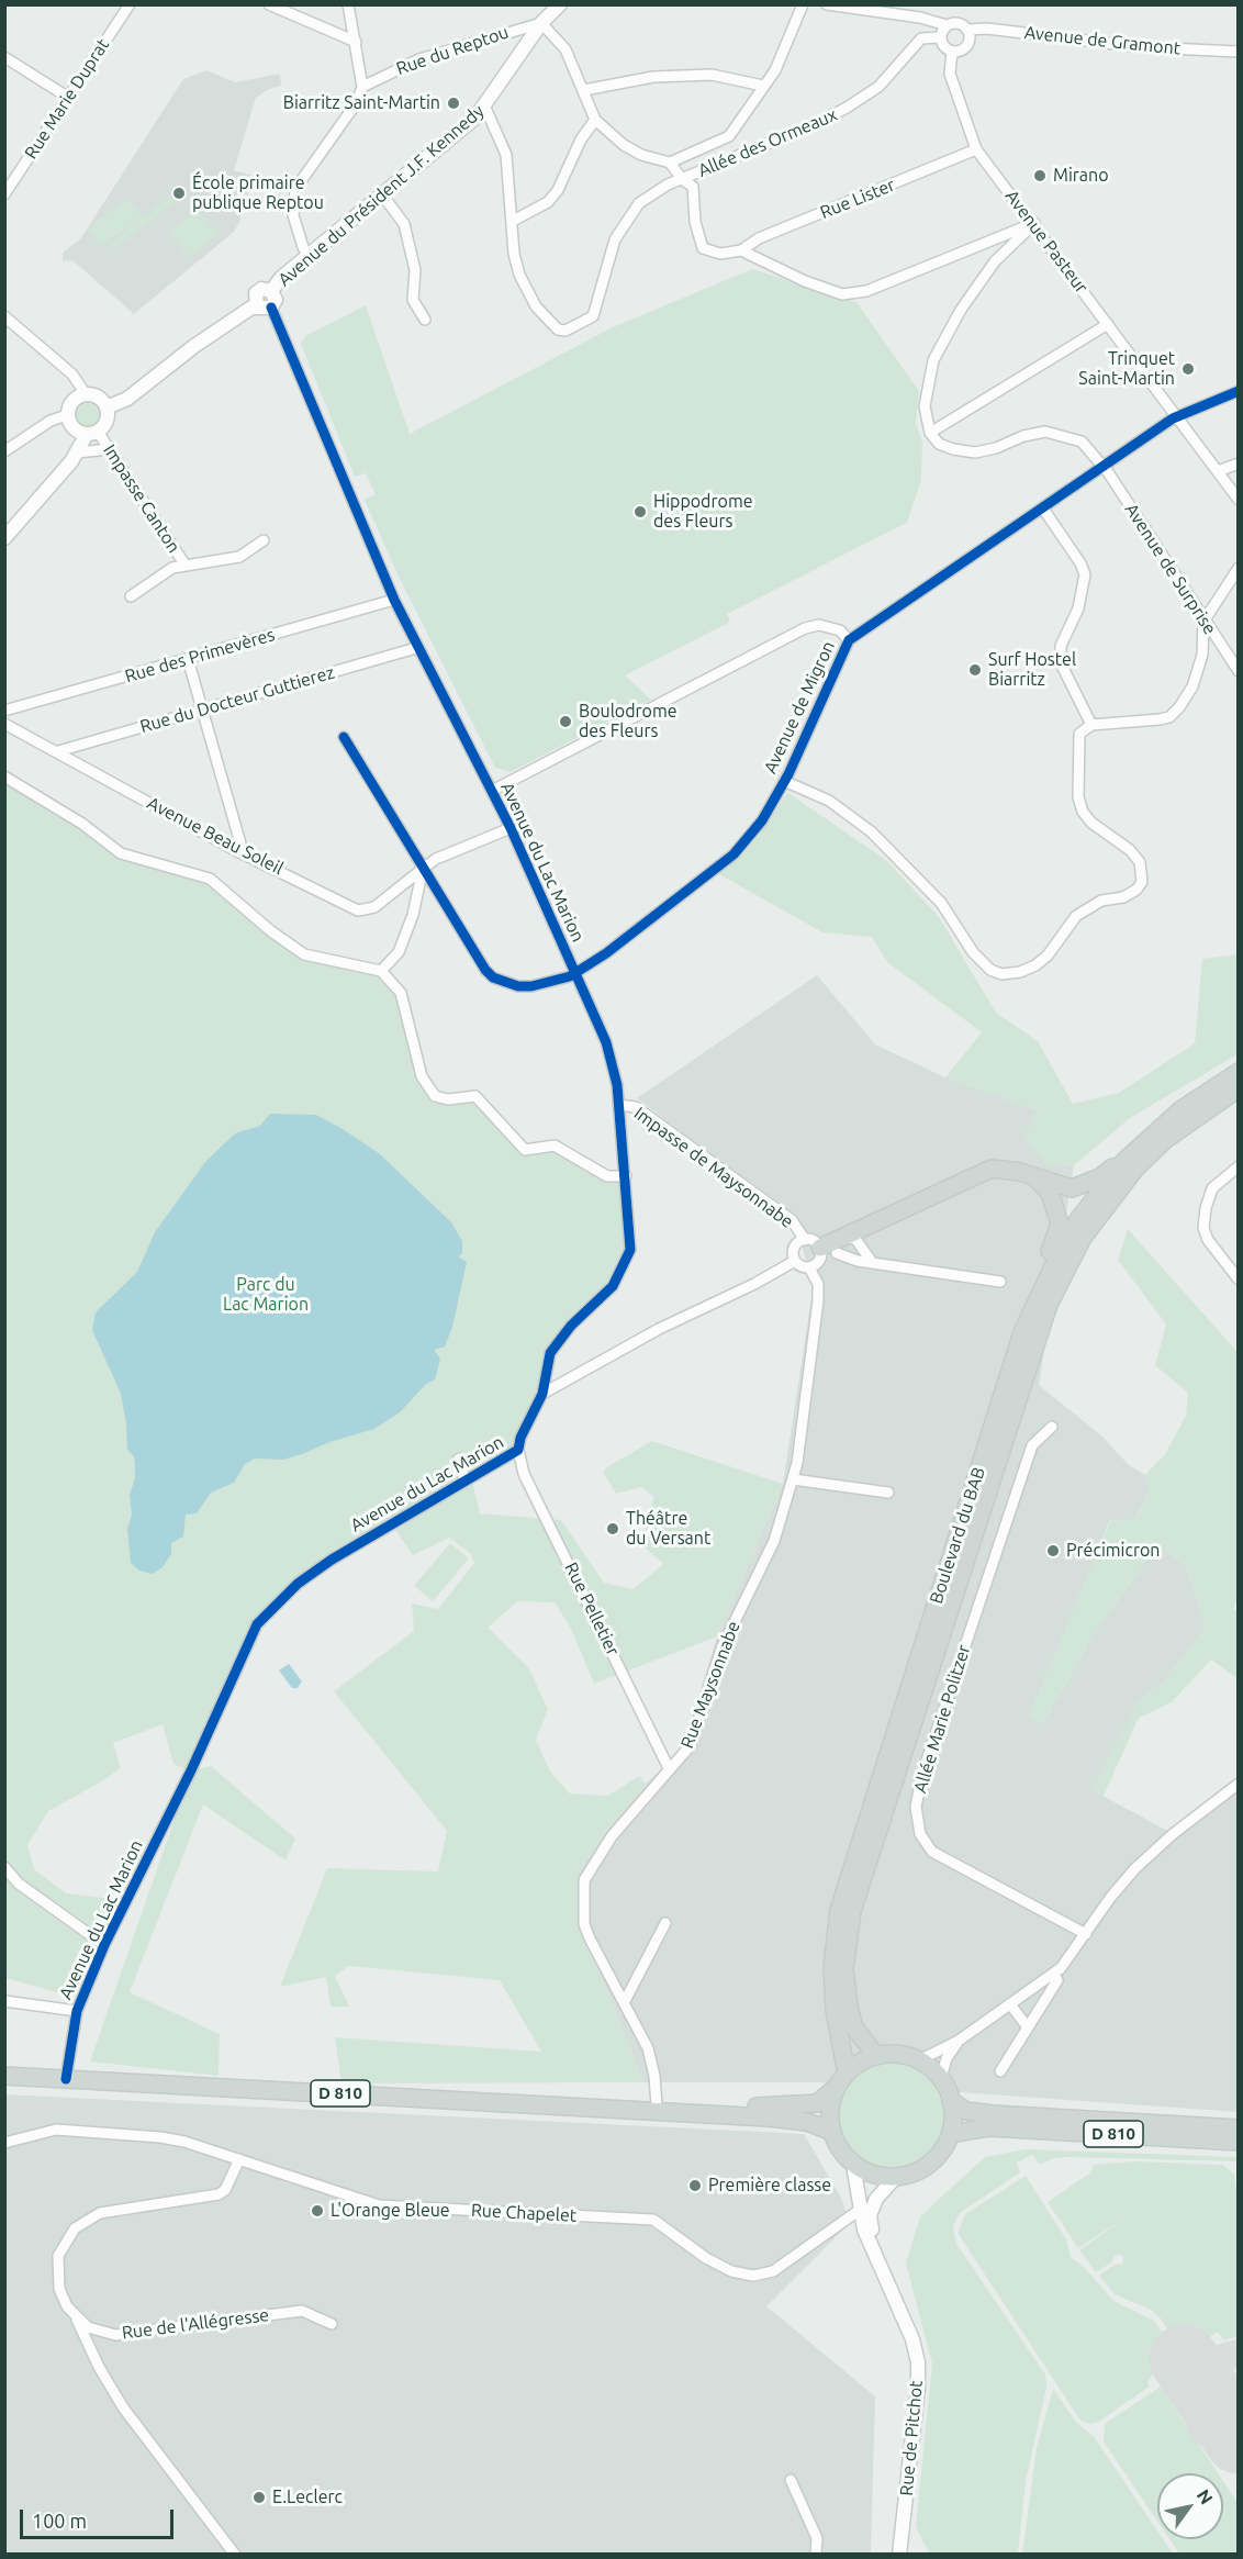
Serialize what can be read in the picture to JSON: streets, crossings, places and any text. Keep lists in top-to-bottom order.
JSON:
{
  "streets": {
    "main road": ["Boulevard du BAB", "D 810"],
    "street": [
      "Avenue de Gramont",
      "Rue du Reptou",
      "Rue Marie Duprat",
      "Allée des Ormeaux",
      "Avenue du Président J.F. Kennedy",
      "Rue Lister",
      "Avenue Pasteur",
      "Impasse Canton",
      "Avenue de Surprise",
      "Rue des Primevères",
      "Rue du Docteur Guttierez",
      "Avenue de Migron",
      "Avenue Beau Soleil",
      "Avenue du Lac Marion",
      "Impasse de Maysonnabe",
      "Rue Pelletier",
      "Rue Maysonnabe",
      "Allée Marie Politzer",
      "Rue Chapelet",
      "Rue de l'Allégresse",
      "Rue de Pitchot"
    ]
  },
  "crossings": [
    ["Avenue de Gramont", "Avenue Pasteur"],
    ["Rue du Reptou", "Avenue du Président J.F. Kennedy"],
    ["Allée des Ormeaux", "Rue Lister"],
    ["Allée des Ormeaux", "Avenue Pasteur"],
    ["Avenue du Président J.F. Kennedy", "Impasse Canton"],
    ["Avenue du Président J.F. Kennedy", "Avenue du Lac Marion"],
    ["Rue Lister", "Avenue Pasteur"],
    ["Avenue Pasteur", "Avenue de Migron"],
    ["Avenue de Surprise", "Avenue de Migron"],
    ["Rue des Primevères", "Avenue du Lac Marion"],
    ["Rue du Docteur Guttierez", "Avenue Beau Soleil"],
    ["Rue du Docteur Guttierez", "Avenue du Lac Marion"],
    ["Avenue de Migron", "Avenue du Lac Marion"],
    ["Avenue Beau Soleil", "Avenue du Lac Marion"],
    ["Avenue du Lac Marion", "Impasse de Maysonnabe"],
    ["Avenue du Lac Marion", "Rue Pelletier"],
    ["Avenue du Lac Marion", "D 810"],
    ["Boulevard du BAB", "D 810"],
    ["Rue Pelletier", "Rue Maysonnabe"],
    ["Rue Maysonnabe", "D 810"]
  ],
  "parks": ["Parc du Lac Marion"],
  "places": [
    "Biarritz Saint-Martin",
    "Mirano",
    "École primaire publique Reptou",
    "Trinquet Saint-Martin",
    "Hippodrome des Fleurs",
    "Surf Hostel Biarritz",
    "Boulodrome des Fleurs",
    "Théâtre du Versant",
    "Précimicron",
    "Première classe",
    "L'Orange Bleue",
    "E.Leclerc"
  ],
  "scale_bar": "100 m",
  "north": "top right"
}
